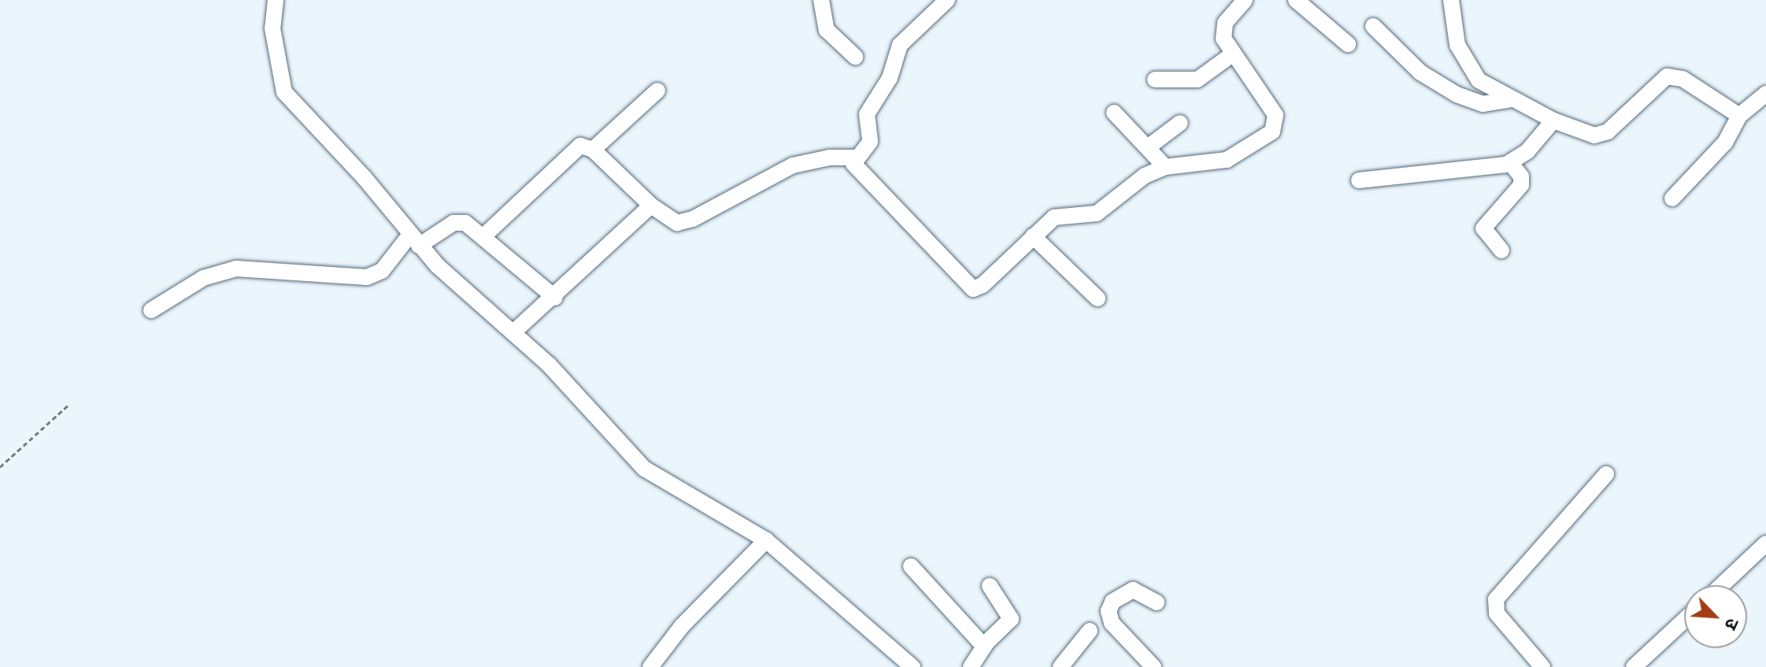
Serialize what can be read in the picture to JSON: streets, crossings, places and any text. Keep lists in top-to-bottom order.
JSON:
{
  "north": "bottom right"
}
